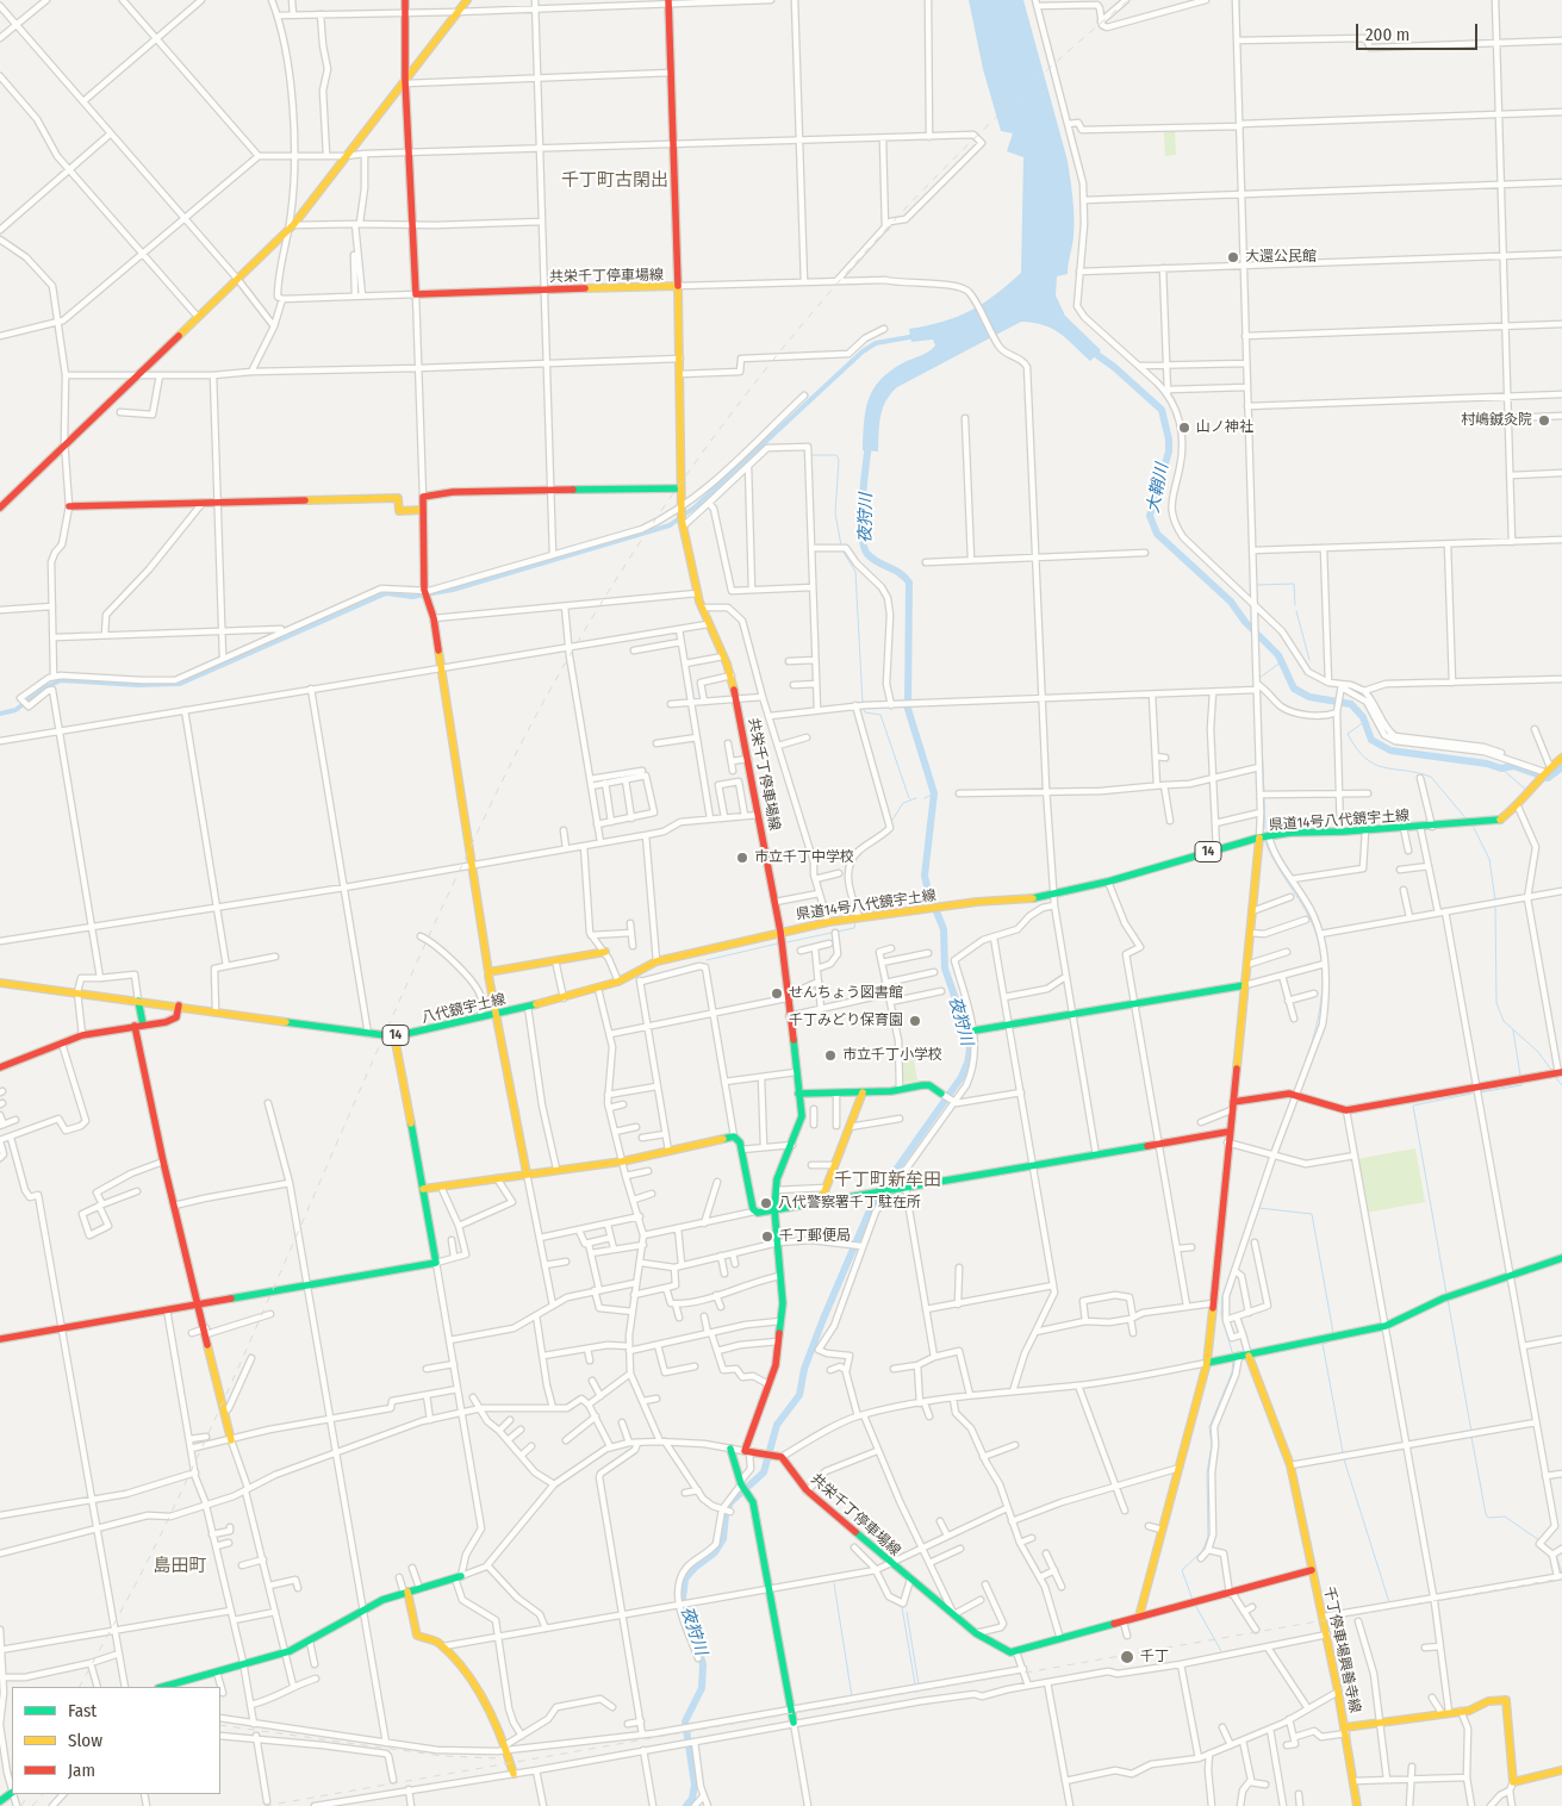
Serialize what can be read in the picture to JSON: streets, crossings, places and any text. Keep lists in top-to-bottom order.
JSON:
{
  "streets": {
    "street": [
      "共栄千丁停車場線",
      "県道14号八代鏡宇土線",
      "14",
      "八代鏡宇土線",
      "千丁停車場興善寺線"
    ]
  },
  "crossings": [
    ["共栄千丁停車場線", "県道14号八代鏡宇土線"],
    ["共栄千丁停車場線", "八代鏡宇土線"],
    ["県道14号八代鏡宇土線", "八代鏡宇土線"]
  ],
  "districts": ["千丁町古閑出", "千丁町新牟田", "島田町"],
  "water": ["大鞘川", "夜狩川"],
  "places": [
    "大還公民館",
    "村嶋鍼灸院",
    "山ノ神社",
    "市立千丁中学校",
    "せんちょう図書館",
    "千丁みどり保育園",
    "市立千丁小学校",
    "八代警察署千丁駐在所",
    "千丁郵便局",
    "千丁"
  ],
  "legend": ["Fast", "Slow", "Jam"],
  "scale_bar": "200 m"
}
